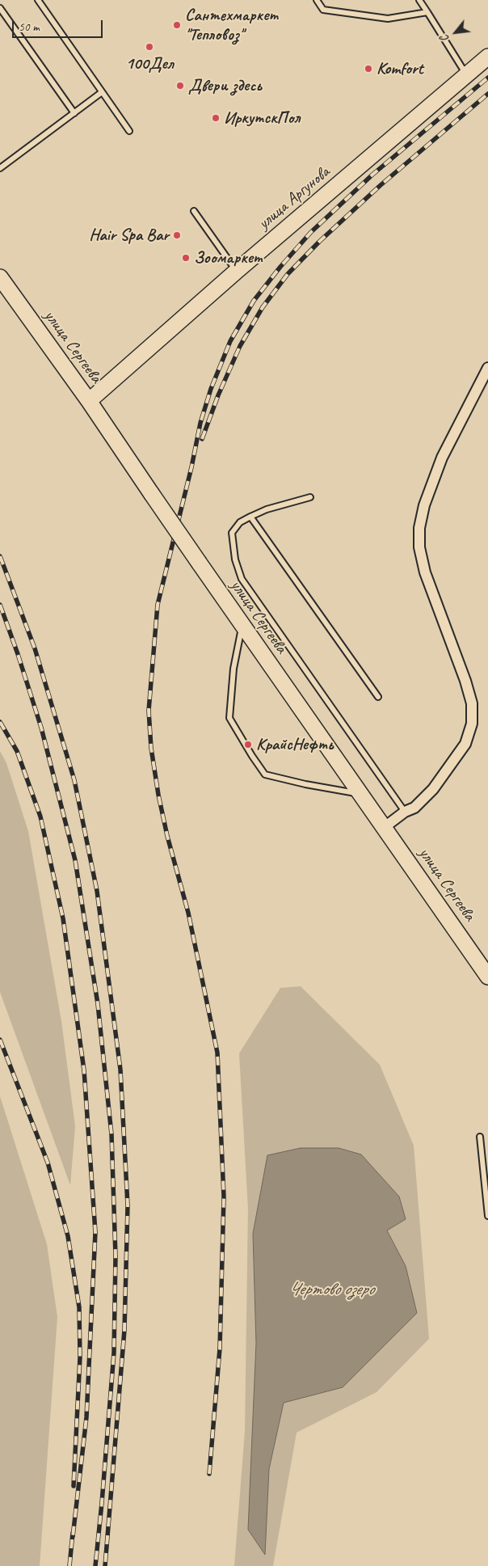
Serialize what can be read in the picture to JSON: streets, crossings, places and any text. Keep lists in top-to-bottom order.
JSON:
{
  "streets": {
    "main road": ["улица Аргунова", "улица Сергеева"]
  },
  "crossings": [
    ["улица Аргунова", "улица Сергеева"]
  ],
  "water": ["Чертово озеро"],
  "places": [
    "Сантехмаркет \"Тепловоз\"",
    "100Дел",
    "Komfort",
    "Двери здесь",
    "ИркутскПол",
    "Hair Spa Bar",
    "Зоомаркет",
    "КрайсНефть"
  ],
  "scale_bar": "50 m",
  "north": "bottom left"
}
